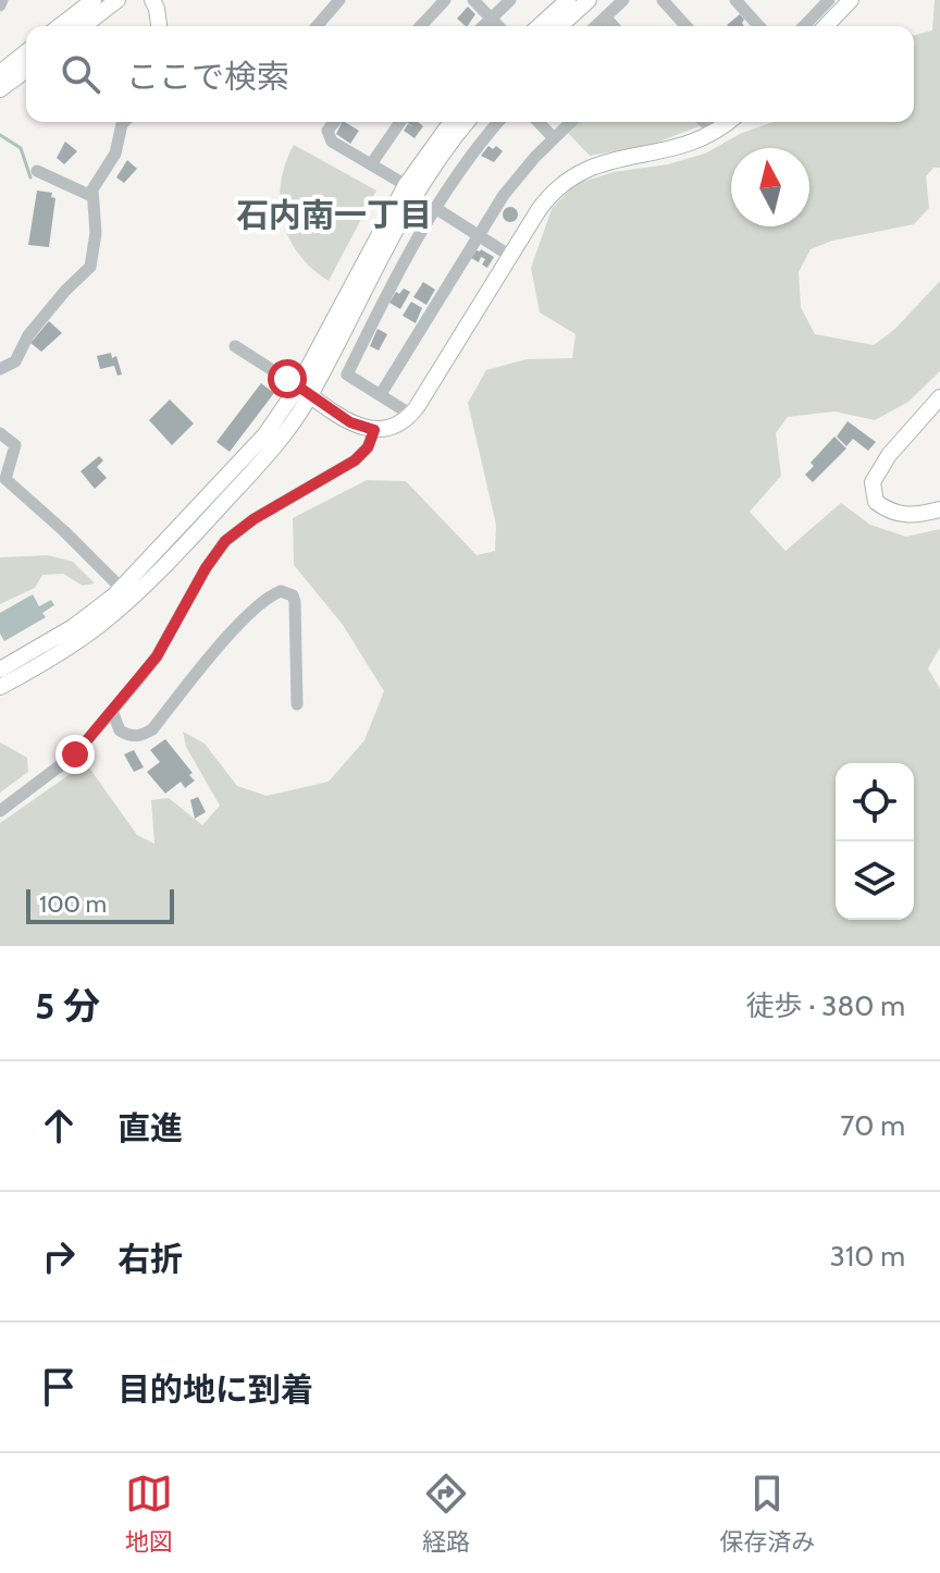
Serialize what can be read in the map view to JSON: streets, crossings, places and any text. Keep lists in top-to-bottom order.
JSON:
{
  "districts": ["石内南一丁目"],
  "scale_bar": "100 m",
  "north": "top",
  "page": {
    "search": "ここで検索",
    "scale": "100 m",
    "heading": ["5 分", "徒歩 · 380 m"],
    "list": [
      ["直進", "70 m"],
      ["右折", "310 m"],
      "目的地に到着"
    ],
    "nav": ["地図", "経路", "保存済み"]
  }
}
